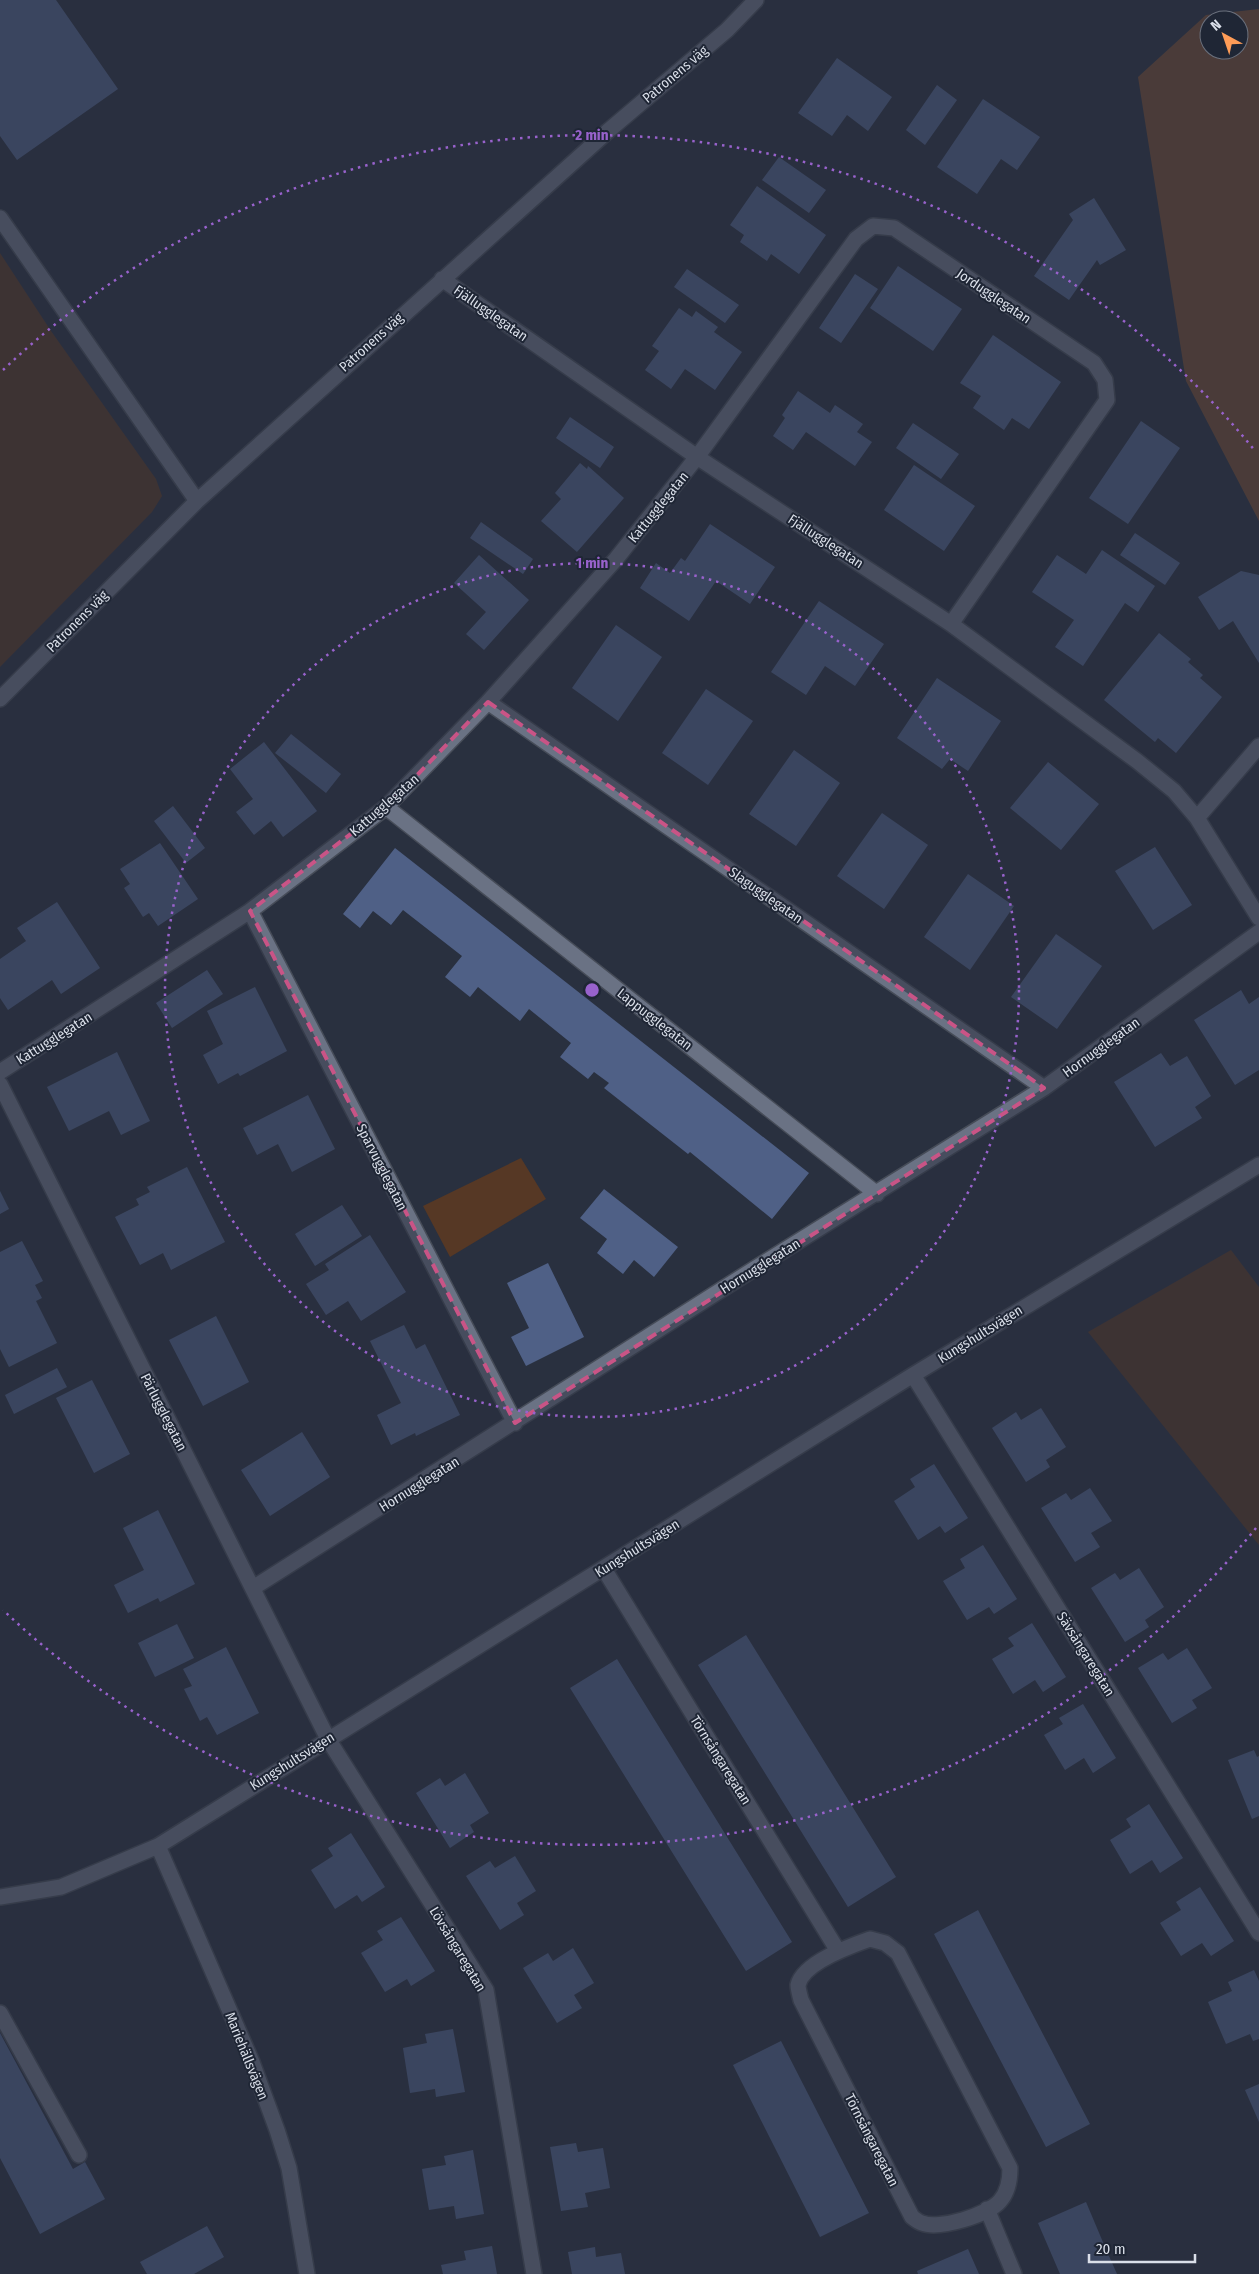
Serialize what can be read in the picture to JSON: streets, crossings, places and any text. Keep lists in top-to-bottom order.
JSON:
{
  "streets": {
    "street": [
      "Patronens väg",
      "Jordugglegatan",
      "Fjällugglegatan",
      "Kattugglegatan",
      "Slagugglegatan",
      "Lappugglegatan",
      "Hornugglegatan",
      "Sparvugglegatan",
      "Kungshultsvägen",
      "Pärlugglegatan",
      "Sävsångaregatan",
      "Törnsångaregatan",
      "Lövsångaregatan",
      "Mariehällsvägen"
    ]
  },
  "crossings": [
    ["Patronens väg", "Fjällugglegatan"],
    ["Jordugglegatan", "Fjällugglegatan"],
    ["Jordugglegatan", "Kattugglegatan"],
    ["Fjällugglegatan", "Kattugglegatan"],
    ["Kattugglegatan", "Slagugglegatan"],
    ["Kattugglegatan", "Lappugglegatan"],
    ["Kattugglegatan", "Sparvugglegatan"],
    ["Slagugglegatan", "Hornugglegatan"],
    ["Lappugglegatan", "Hornugglegatan"],
    ["Hornugglegatan", "Sparvugglegatan"],
    ["Hornugglegatan", "Pärlugglegatan"],
    ["Kungshultsvägen", "Pärlugglegatan"],
    ["Kungshultsvägen", "Sävsångaregatan"],
    ["Kungshultsvägen", "Törnsångaregatan"],
    ["Kungshultsvägen", "Lövsångaregatan"],
    ["Kungshultsvägen", "Mariehällsvägen"],
    ["Pärlugglegatan", "Lövsångaregatan"]
  ],
  "scale_bar": "20 m",
  "north": "top left",
  "rings": ["2 min", "1 min"]
}
